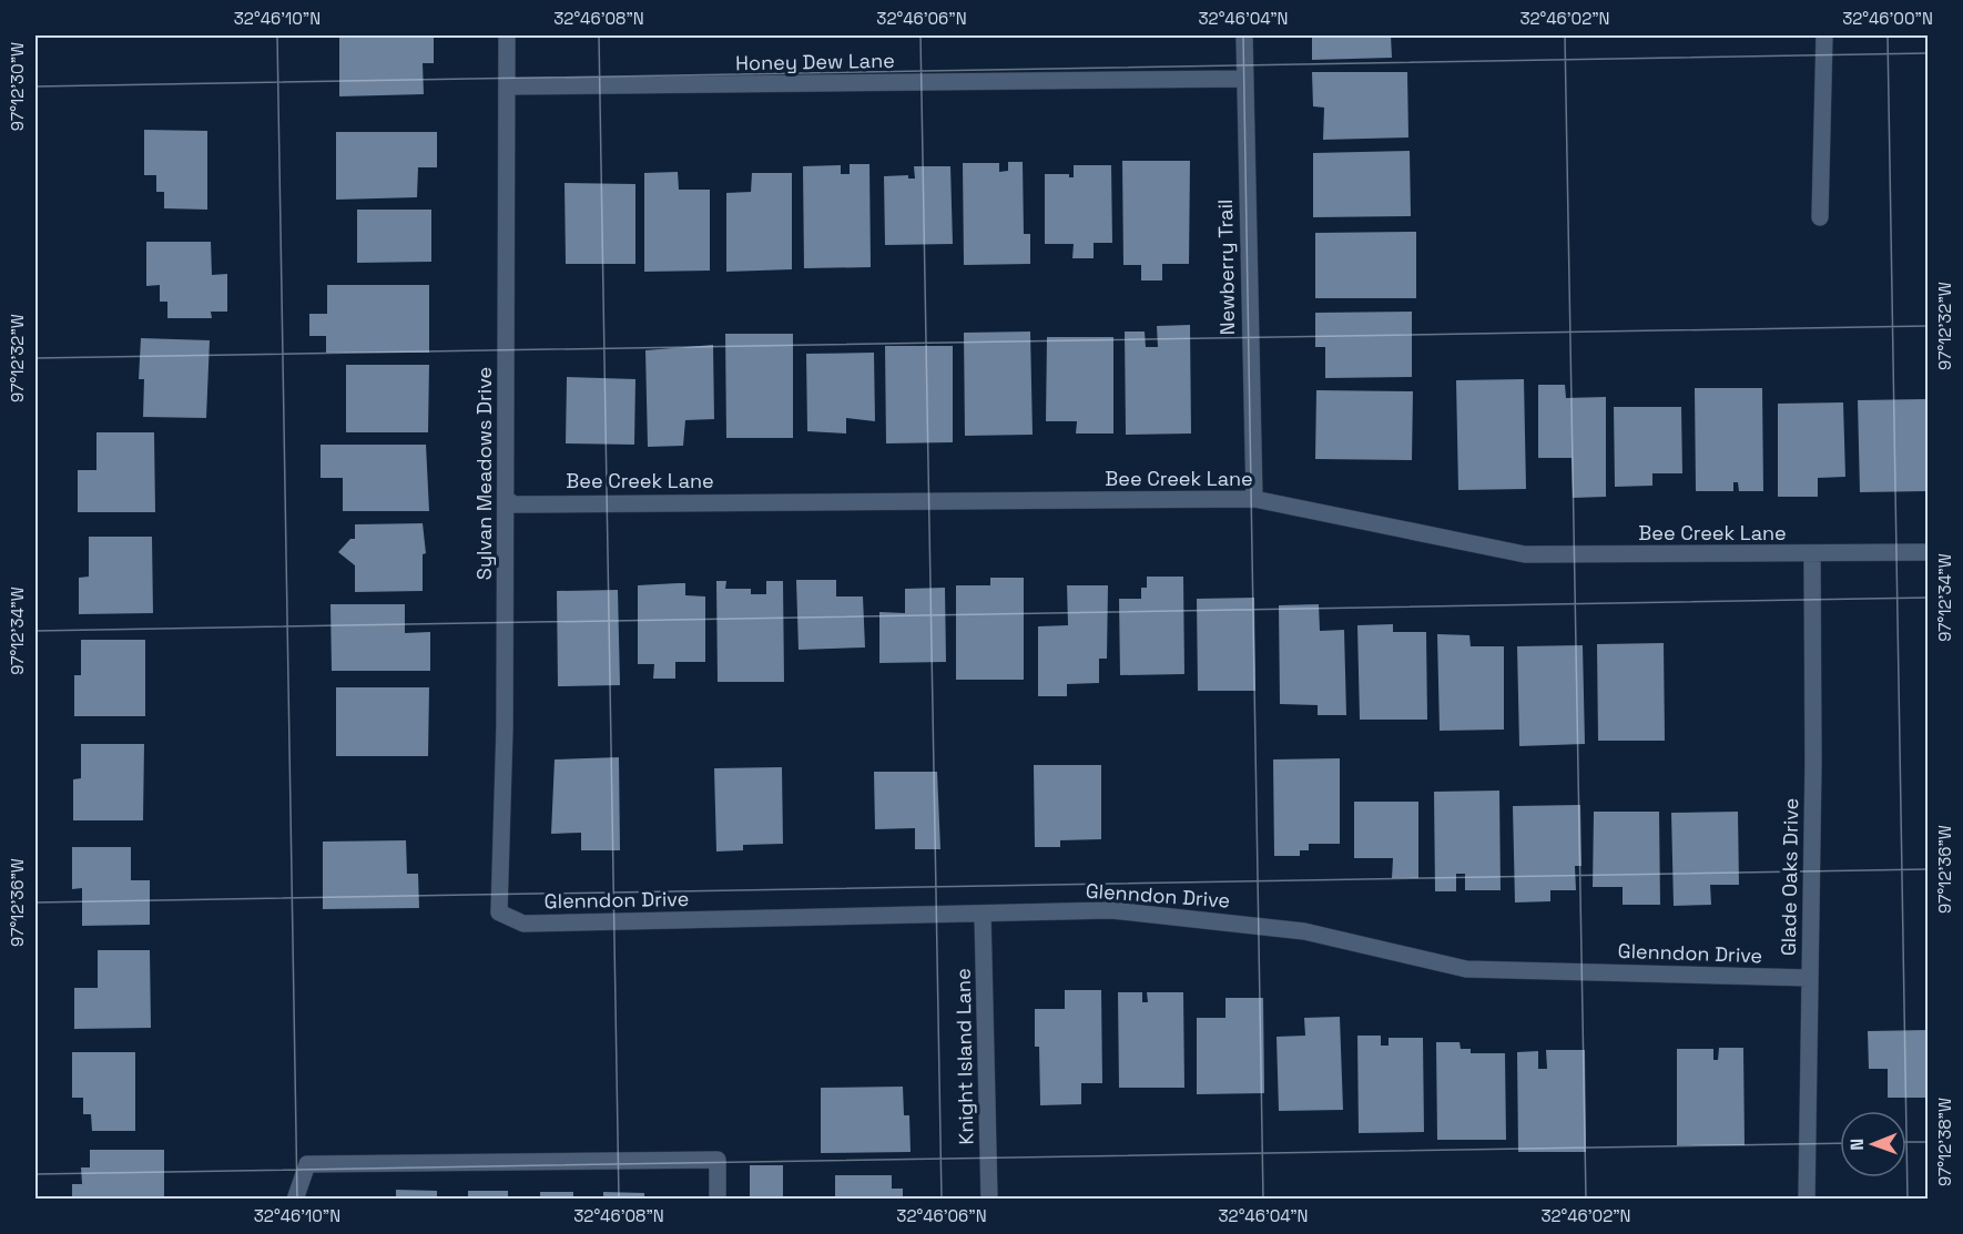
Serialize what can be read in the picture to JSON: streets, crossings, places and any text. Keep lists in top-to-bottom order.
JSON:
{
  "streets": {
    "street": [
      "Honey Dew Lane",
      "Newberry Trail",
      "Sylvan Meadows Drive",
      "Bee Creek Lane",
      "Glade Oaks Drive",
      "Glenndon Drive",
      "Knight Island Lane"
    ]
  },
  "crossings": [
    ["Honey Dew Lane", "Newberry Trail"],
    ["Honey Dew Lane", "Sylvan Meadows Drive"],
    ["Newberry Trail", "Bee Creek Lane"],
    ["Sylvan Meadows Drive", "Bee Creek Lane"],
    ["Sylvan Meadows Drive", "Glenndon Drive"],
    ["Bee Creek Lane", "Glade Oaks Drive"],
    ["Glade Oaks Drive", "Glenndon Drive"],
    ["Glenndon Drive", "Knight Island Lane"]
  ],
  "north": "left",
  "coordinates": [
    "32°46'10\"N",
    "32°46'08\"N",
    "32°46'06\"N",
    "32°46'04\"N",
    "32°46'02\"N",
    "32°46'00\"N",
    "97°12'30\"W",
    "97°12'32\"W",
    "97°12'34\"W",
    "97°12'36\"W",
    "97°12'38\"W"
  ]
}
